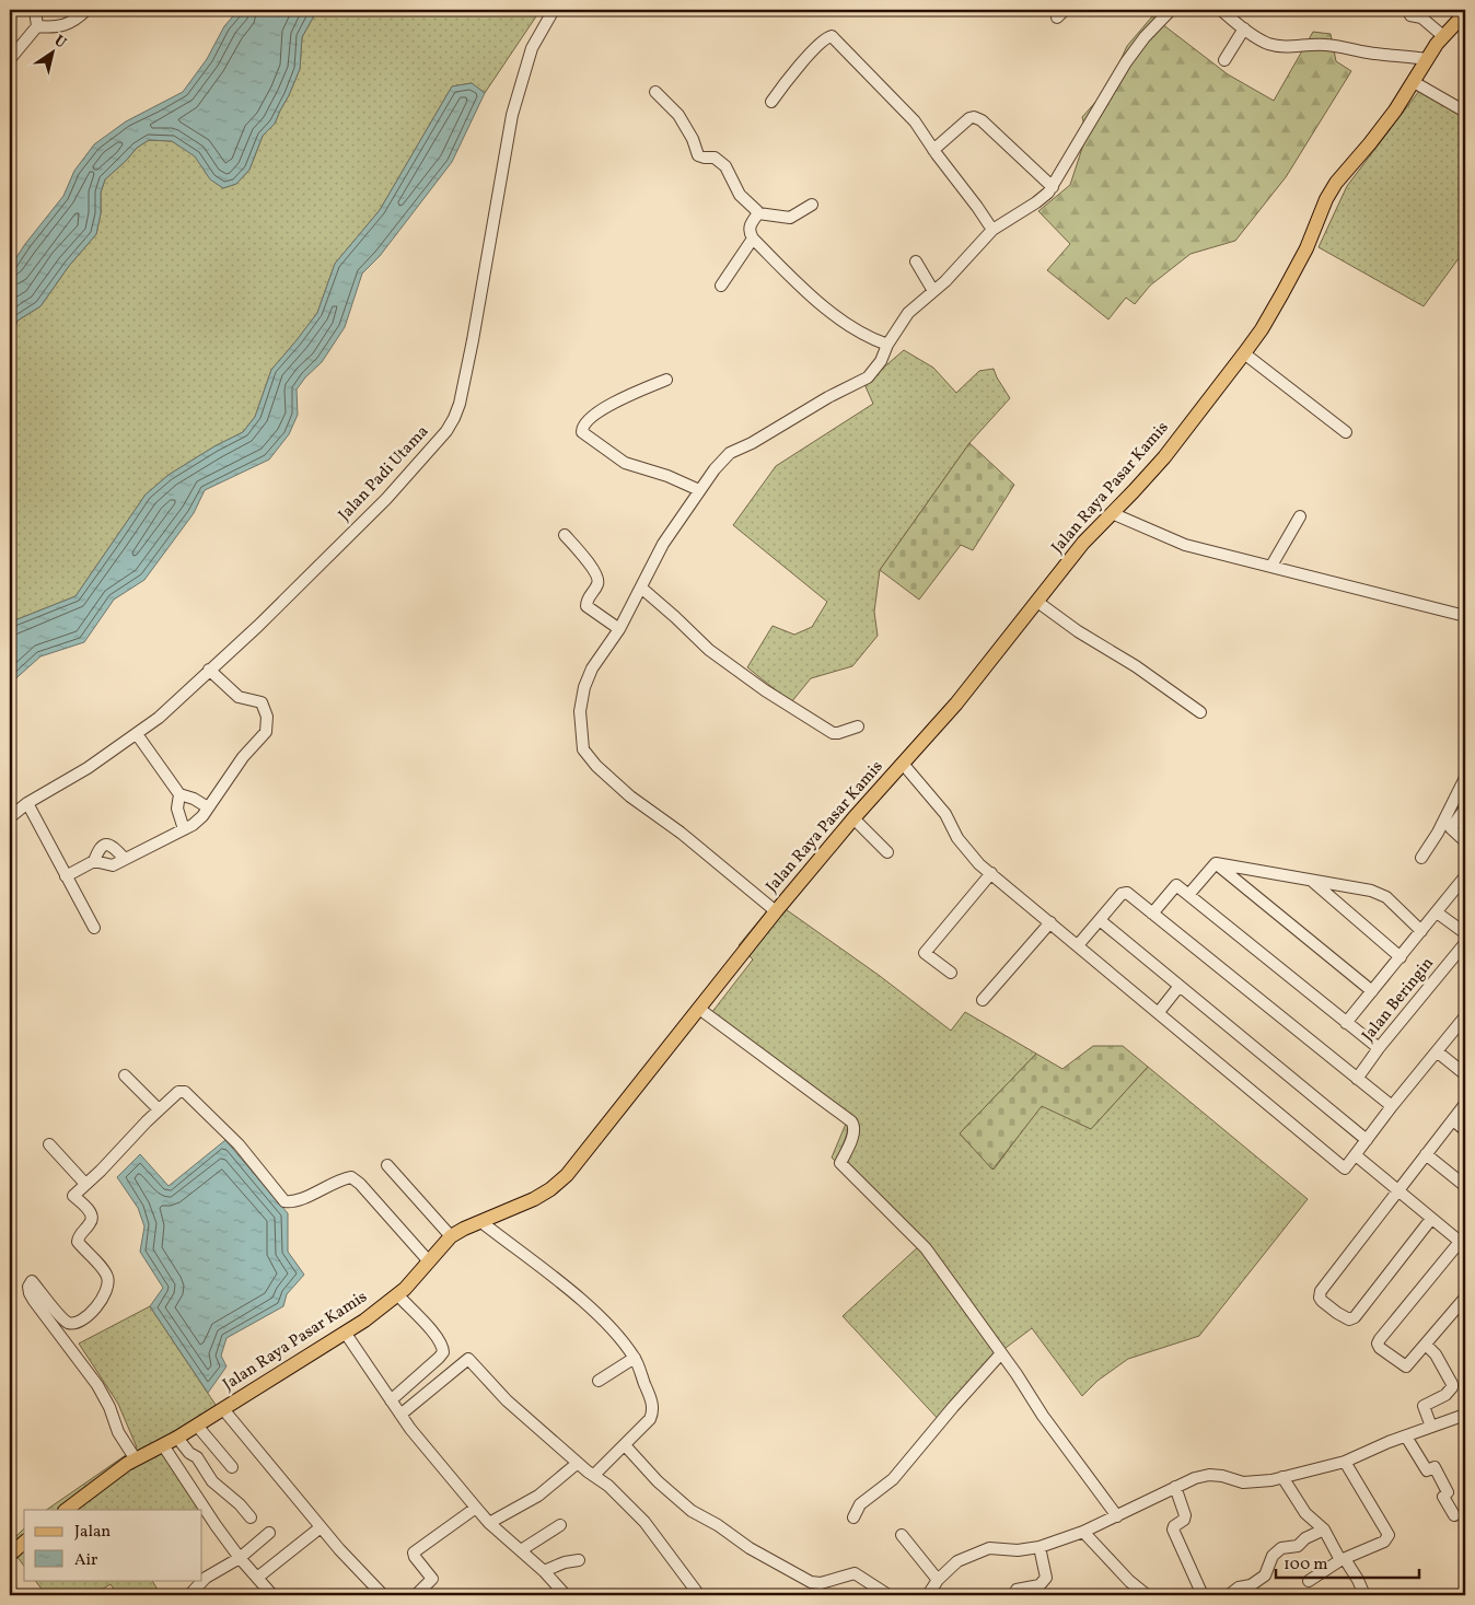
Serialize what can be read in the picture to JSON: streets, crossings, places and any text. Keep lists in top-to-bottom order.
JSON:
{
  "streets": {
    "main road": ["Jalan Raya Pasar Kamis"],
    "street": ["Jalan Padi Utama", "Jalan Beringin"]
  },
  "legend": ["Jalan", "Air"],
  "scale_bar": "100 m",
  "north": "top right"
}
